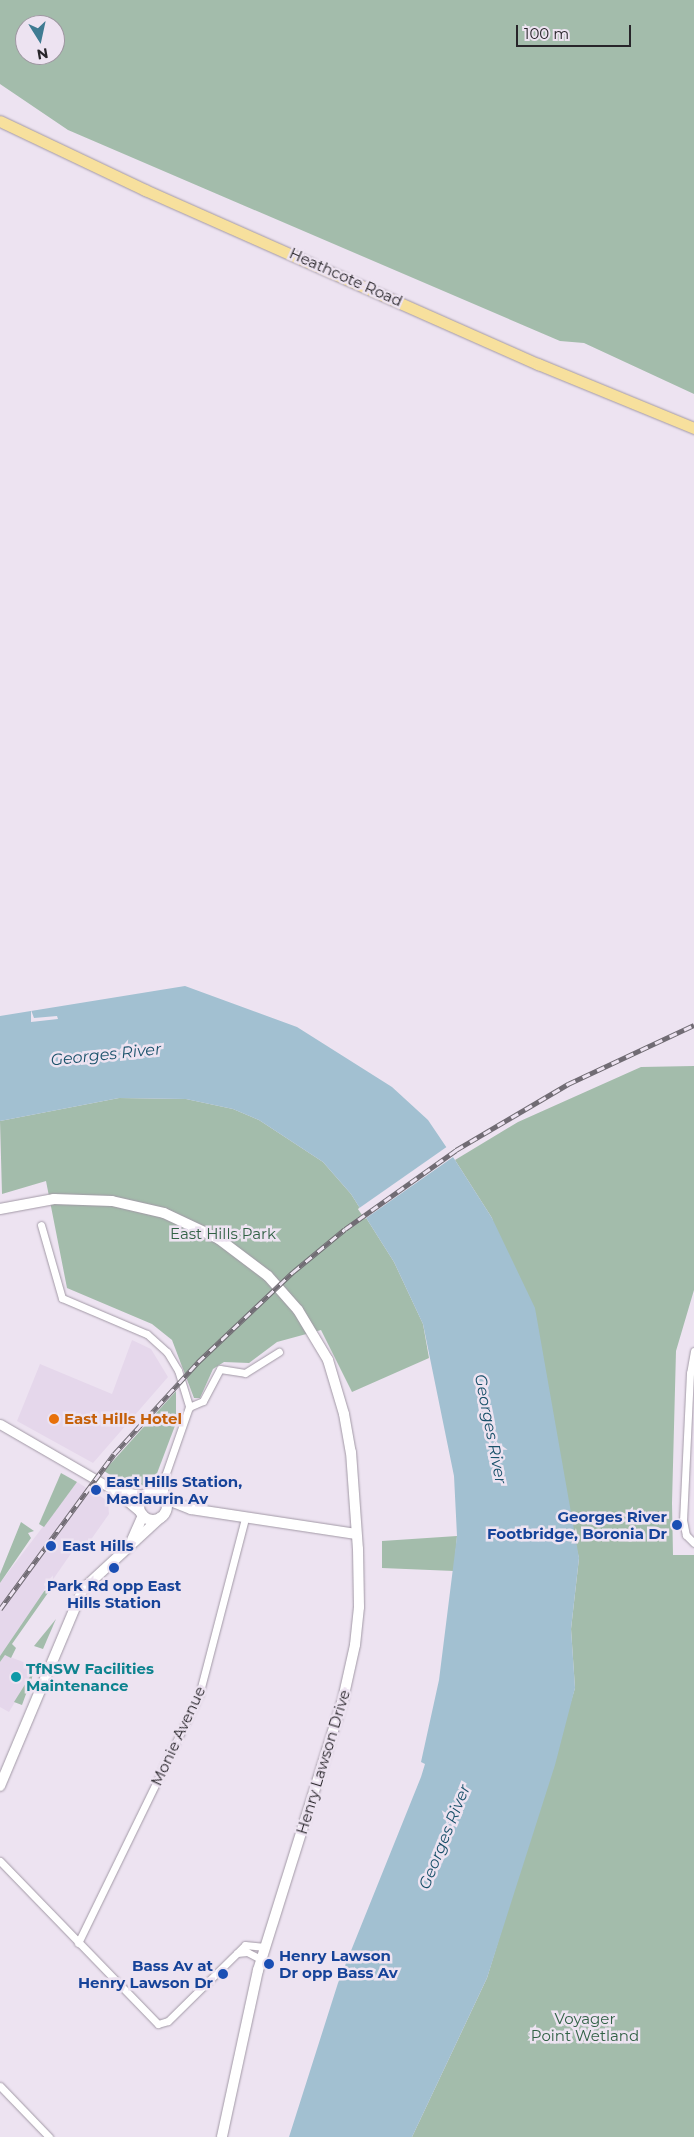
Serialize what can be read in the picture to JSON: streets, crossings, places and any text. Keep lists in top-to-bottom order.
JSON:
{
  "streets": {
    "main road": ["Heathcote Road", "Henry Lawson Drive"],
    "street": ["Monie Avenue"]
  },
  "water": ["Georges River"],
  "parks": ["East Hills Park", "Voyager Point Wetland"],
  "places": [
    "East Hills Hotel",
    "East Hills Station, Maclaurin Av",
    "Georges River Footbridge, Boronia Dr",
    "East Hills",
    "Park Rd opp East Hills Station",
    "TfNSW Facilities Maintenance",
    "Henry Lawson Dr opp Bass Av",
    "Bass Av at Henry Lawson Dr"
  ],
  "scale_bar": "100 m",
  "north": "bottom"
}
